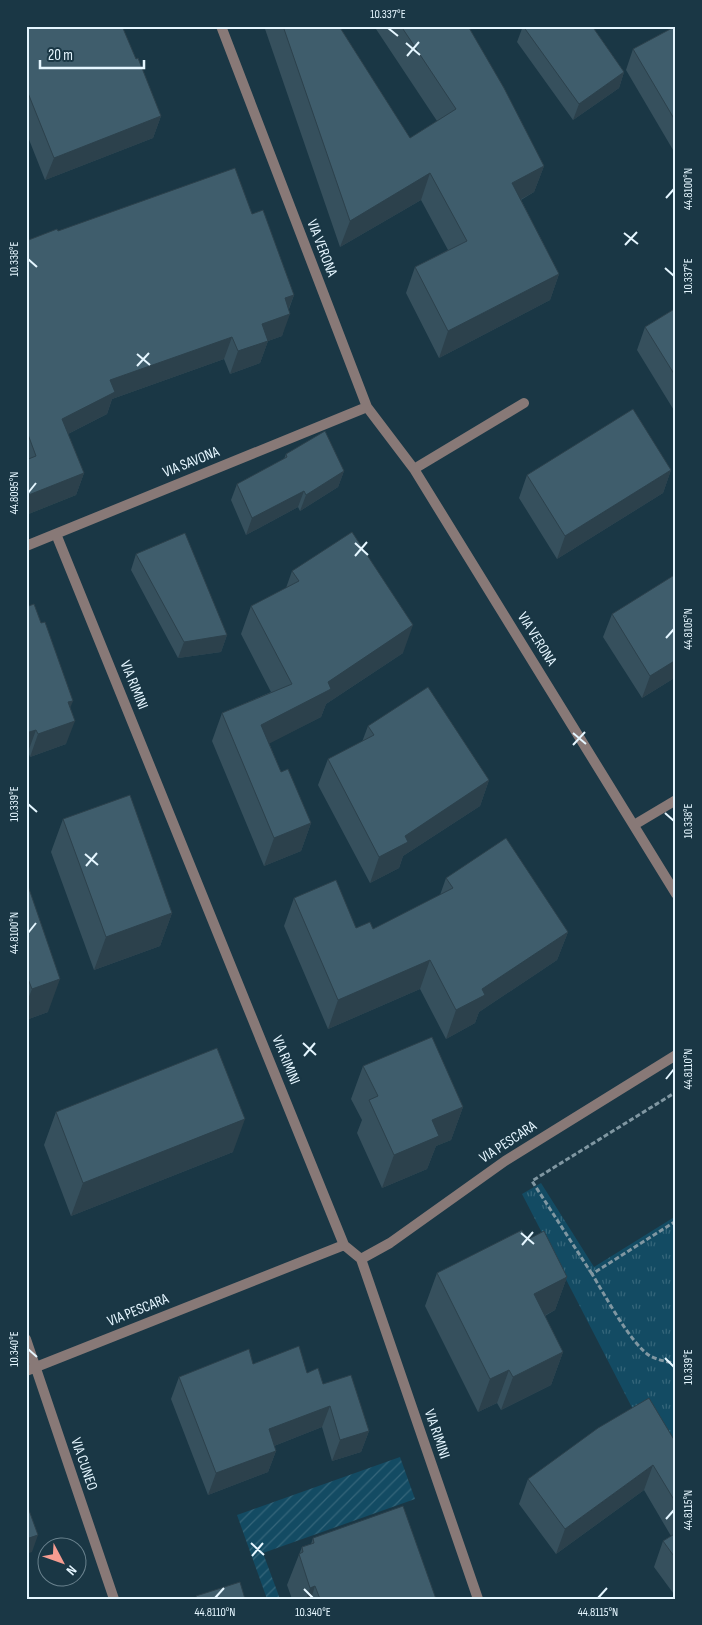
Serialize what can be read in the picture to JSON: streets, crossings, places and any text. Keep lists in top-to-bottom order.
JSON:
{
  "streets": {
    "street": [
      "VIA VERONA",
      "VIA SAVONA",
      "VIA RIMINI",
      "VIA PESCARA",
      "VIA CUNEO"
    ]
  },
  "crossings": [
    ["VIA VERONA", "VIA SAVONA"],
    ["VIA SAVONA", "VIA RIMINI"],
    ["VIA RIMINI", "VIA PESCARA"],
    ["VIA PESCARA", "VIA CUNEO"]
  ],
  "scale_bar": "20 m",
  "north": "bottom right",
  "coordinates": [
    "10.337°E",
    "44.8100°N",
    "10.338°E",
    "44.8095°N",
    "44.8105°N",
    "10.339°E",
    "44.8110°N",
    "10.340°E",
    "44.8115°N"
  ]
}
